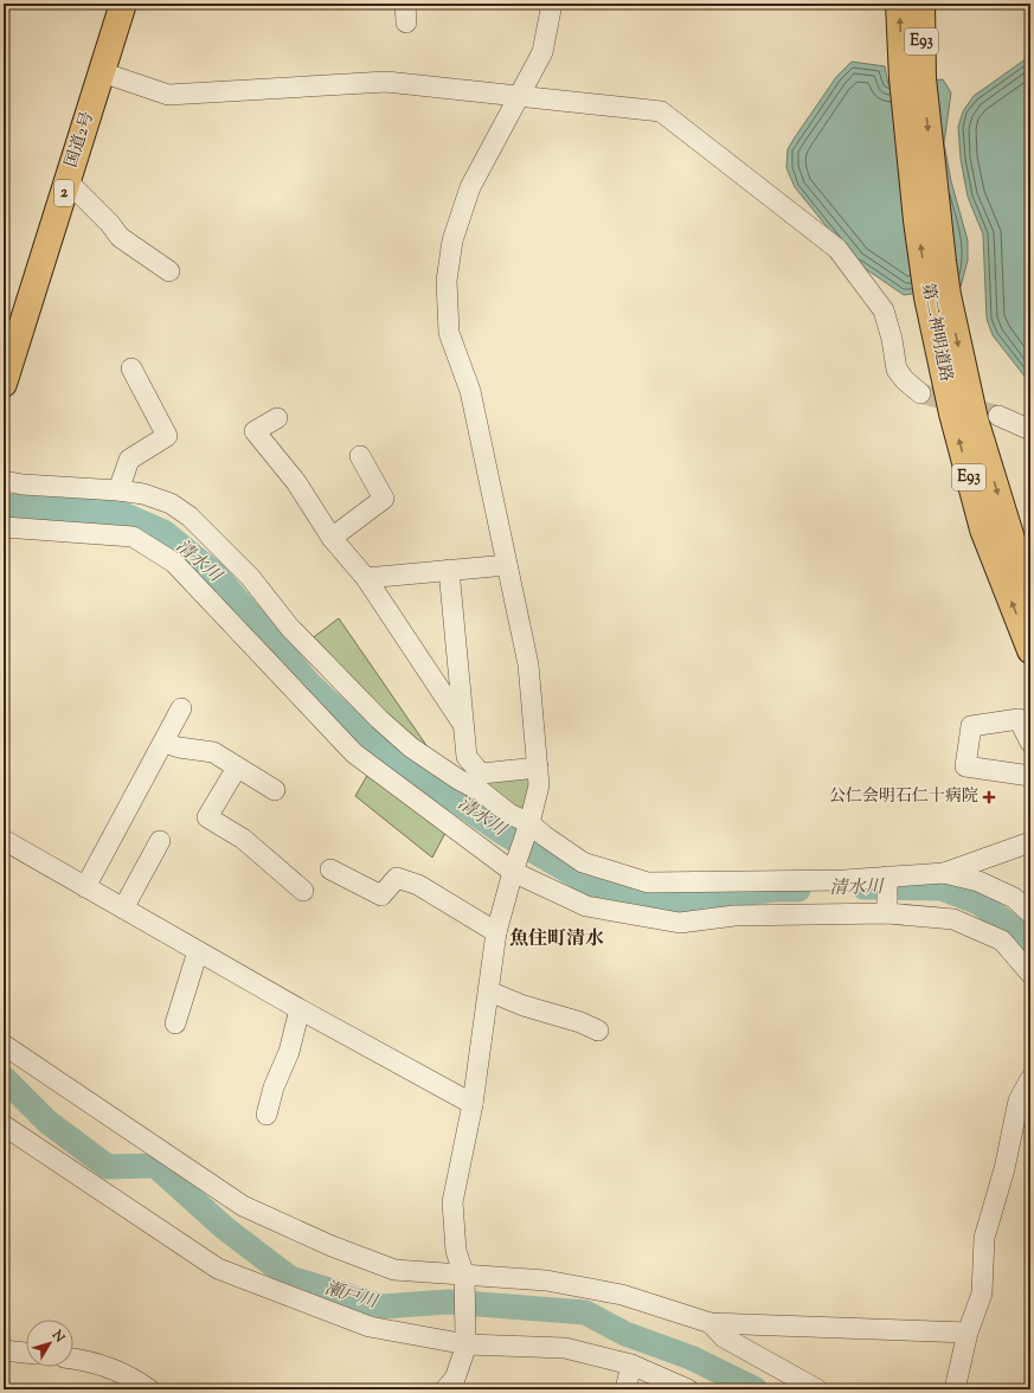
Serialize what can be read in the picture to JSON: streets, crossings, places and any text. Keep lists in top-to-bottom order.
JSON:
{
  "streets": {
    "highway": [
      "E93",
      "国道2号",
      "2",
      "第二神明道路"
    ]
  },
  "districts": ["魚住町清水"],
  "water": ["清水川", "瀬戸川"],
  "places": {
    "health": ["公仁会明石仁十病院"]
  },
  "north": "top right"
}
